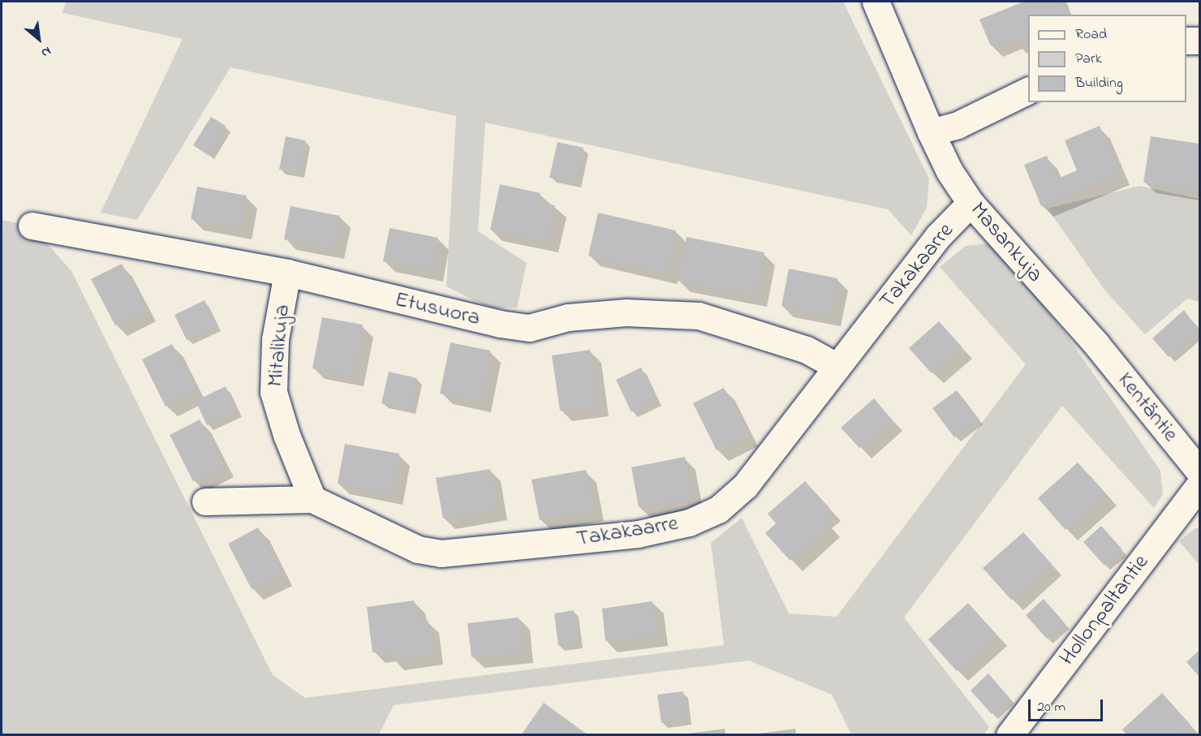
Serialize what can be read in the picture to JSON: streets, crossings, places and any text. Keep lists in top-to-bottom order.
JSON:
{
  "streets": {
    "street": [
      "Masankuja",
      "Takakaarre",
      "Etusuora",
      "Mitalikuja",
      "Kentäntie",
      "Hollonpaltantie"
    ]
  },
  "crossings": [
    ["Masankuja", "Takakaarre"],
    ["Masankuja", "Kentäntie"],
    ["Takakaarre", "Etusuora"],
    ["Takakaarre", "Mitalikuja"],
    ["Etusuora", "Mitalikuja"]
  ],
  "legend": ["Road", "Park", "Building"],
  "scale_bar": "20 m",
  "north": "bottom right"
}
